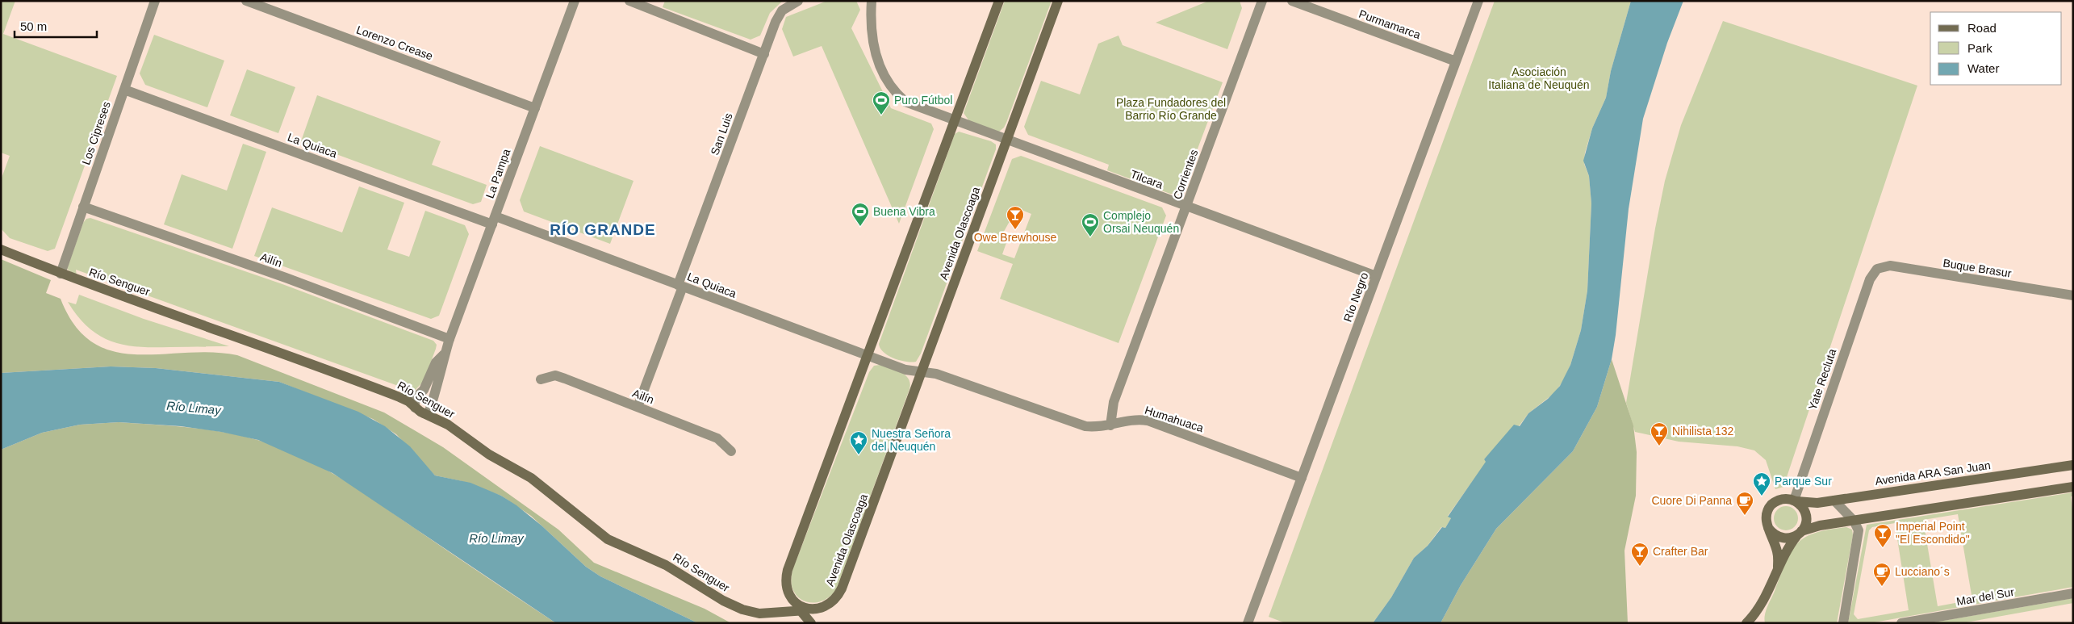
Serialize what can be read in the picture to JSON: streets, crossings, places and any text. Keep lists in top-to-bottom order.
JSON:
{
  "streets": {
    "main road": ["Avenida Olascoaga", "Río Senguer", "Avenida ARA San Juan"],
    "street": [
      "Purmamarca",
      "Lorenzo Crease",
      "Los Cipreses",
      "San Luis",
      "La Quiaca",
      "La Pampa",
      "Corrientes",
      "Tilcara",
      "Ailín",
      "Buque Brasur",
      "Río Negro",
      "Yate Recluta",
      "Humahuaca",
      "Mar del Sur"
    ]
  },
  "crossings": [
    ["Purmamarca", "Río Negro"],
    ["Lorenzo Crease", "La Pampa"],
    ["Los Cipreses", "La Quiaca"],
    ["Los Cipreses", "Ailín"],
    ["Los Cipreses", "Río Senguer"],
    ["San Luis", "La Quiaca"],
    ["San Luis", "Ailín"],
    ["La Quiaca", "La Pampa"],
    ["La Quiaca", "Avenida Olascoaga"],
    ["La Quiaca", "Humahuaca"],
    ["La Pampa", "Ailín"],
    ["La Pampa", "Río Senguer"],
    ["Corrientes", "Tilcara"],
    ["Corrientes", "Humahuaca"],
    ["Tilcara", "Avenida Olascoaga"],
    ["Tilcara", "Río Negro"],
    ["Avenida Olascoaga", "Río Senguer"],
    ["Avenida Olascoaga", "Humahuaca"],
    ["Buque Brasur", "Yate Recluta"],
    ["Río Negro", "Humahuaca"],
    ["Yate Recluta", "Avenida ARA San Juan"]
  ],
  "districts": ["RÍO GRANDE"],
  "water": ["Río Limay"],
  "parks": ["Asociación Italiana de Neuquén", "Plaza Fundadores del Barrio Río Grande"],
  "places": {
    "sports": ["Puro Fútbol", "Buena Vibra", "Complejo Orsai Neuquén"],
    "bar": [
      "Owe Brewhouse",
      "Nihilista 132",
      "Imperial Point \"El Escondido\"",
      "Crafter Bar"
    ],
    "place": ["Nuestra Señora del Neuquén", "Parque Sur"],
    "cafe": ["Cuore Di Panna", "Lucciano´s"]
  },
  "legend": ["Road", "Park", "Water"],
  "scale_bar": "50 m"
}
